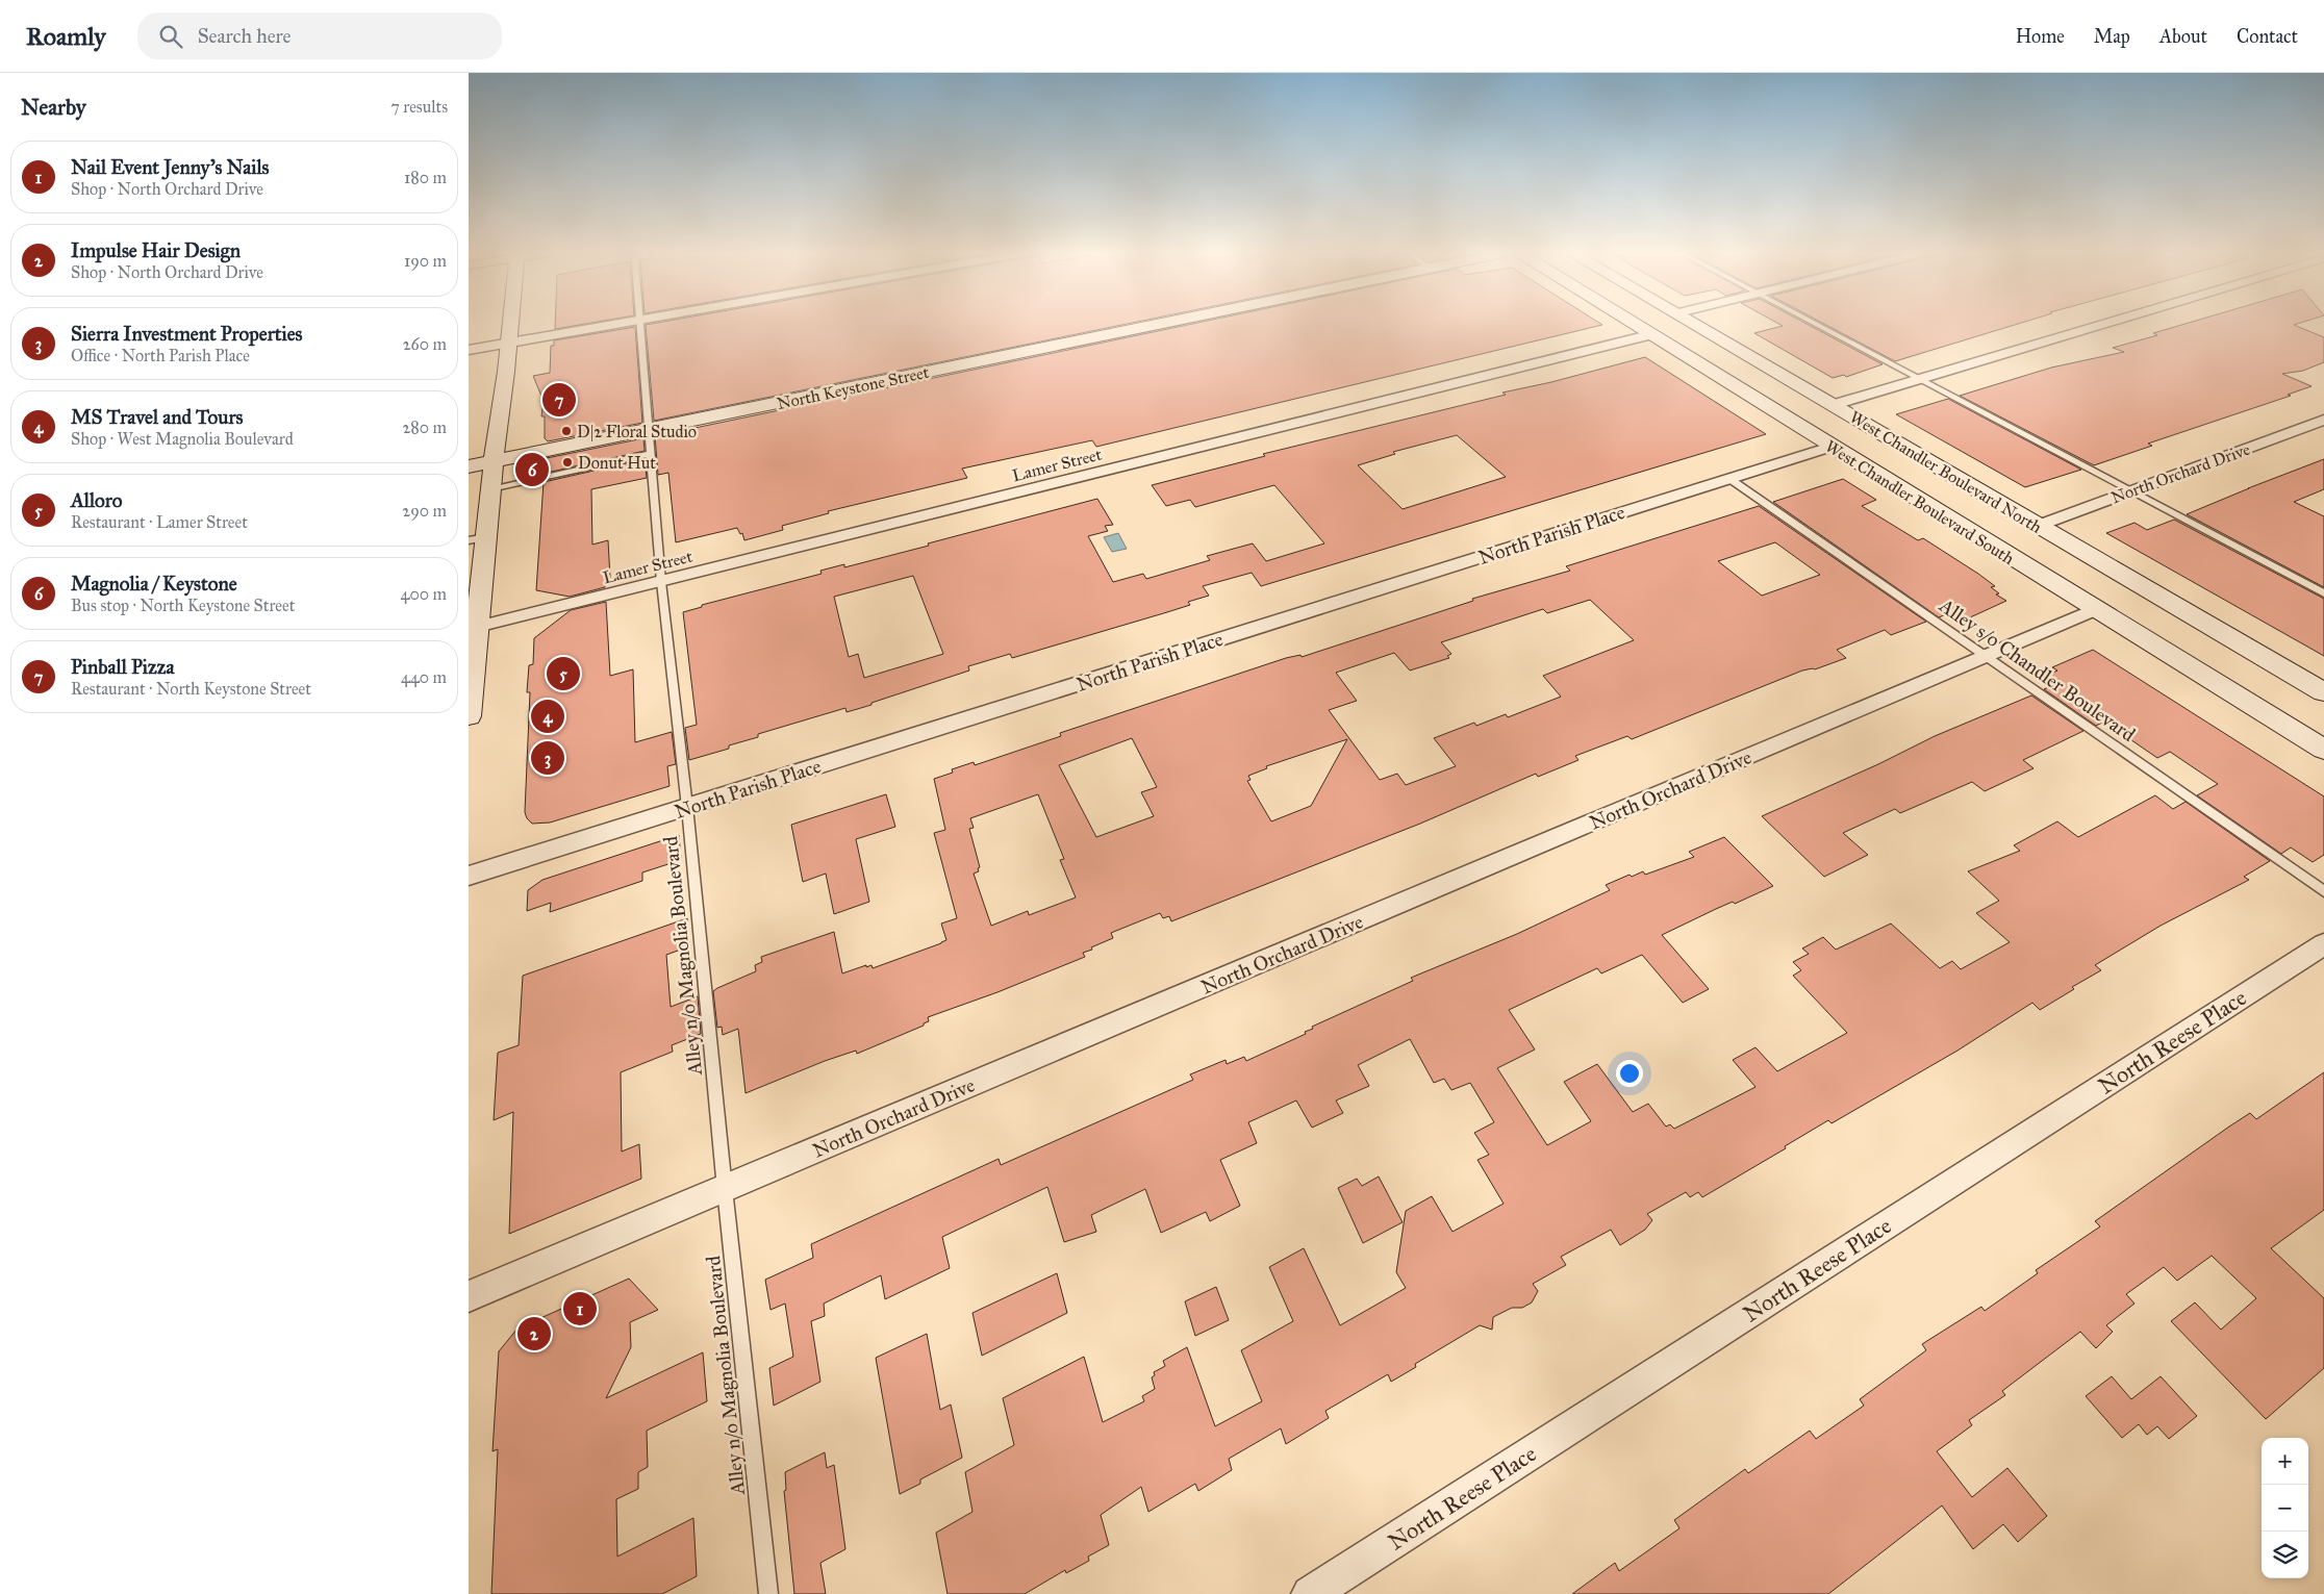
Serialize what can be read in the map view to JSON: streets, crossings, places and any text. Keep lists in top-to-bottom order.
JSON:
{
  "streets": {
    "main road": ["North Keystone Street", "West Chandler Boulevard North", "West Chandler Boulevard South"],
    "street": [
      "Lamer Street",
      "North Orchard Drive",
      "North Parish Place",
      "North Reese Place"
    ],
    "lane": ["Alley s/o Chandler Boulevard", "Alley n/o Magnolia Boulevard"]
  },
  "crossings": [
    ["North Keystone Street", "Alley n/o Magnolia Boulevard"],
    ["Lamer Street", "West Chandler Boulevard South"],
    ["Lamer Street", "Alley n/o Magnolia Boulevard"],
    ["West Chandler Boulevard North", "North Orchard Drive"],
    ["North Orchard Drive", "West Chandler Boulevard South"],
    ["North Orchard Drive", "Alley s/o Chandler Boulevard"],
    ["North Orchard Drive", "Alley n/o Magnolia Boulevard"],
    ["West Chandler Boulevard South", "North Parish Place"],
    ["North Parish Place", "Alley s/o Chandler Boulevard"],
    ["North Parish Place", "Alley n/o Magnolia Boulevard"]
  ],
  "places": ["D|2 Floral Studio", "Donut Hut"],
  "page": {
    "header": "Roamly",
    "search": "Search here",
    "nav": [
      "Home",
      "Map",
      "About",
      "Contact"
    ],
    "heading": ["Nearby", "7 results"],
    "list": [
      {
        "mark": "1",
        "name": "Nail Event Jenny's Nails",
        "note": "Shop · North Orchard Drive",
        "value": "180 m"
      },
      {
        "mark": "2",
        "name": "Impulse Hair Design",
        "note": "Shop · North Orchard Drive",
        "value": "190 m"
      },
      {
        "mark": "3",
        "name": "Sierra Investment Properties",
        "note": "Office · North Parish Place",
        "value": "260 m"
      },
      {
        "mark": "4",
        "name": "MS Travel and Tours",
        "note": "Shop · West Magnolia Boulevard",
        "value": "280 m"
      },
      {
        "mark": "5",
        "name": "Alloro",
        "note": "Restaurant · Lamer Street",
        "value": "290 m"
      },
      {
        "mark": "6",
        "name": "Magnolia / Keystone",
        "note": "Bus stop · North Keystone Street",
        "value": "400 m"
      },
      {
        "mark": "7",
        "name": "Pinball Pizza",
        "note": "Restaurant · North Keystone Street",
        "value": "440 m"
      }
    ],
    "pins": [
      "7",
      "6",
      "5",
      "4",
      "3",
      "1",
      "2"
    ],
    "map_buttons": ["+", "−"]
  }
}
